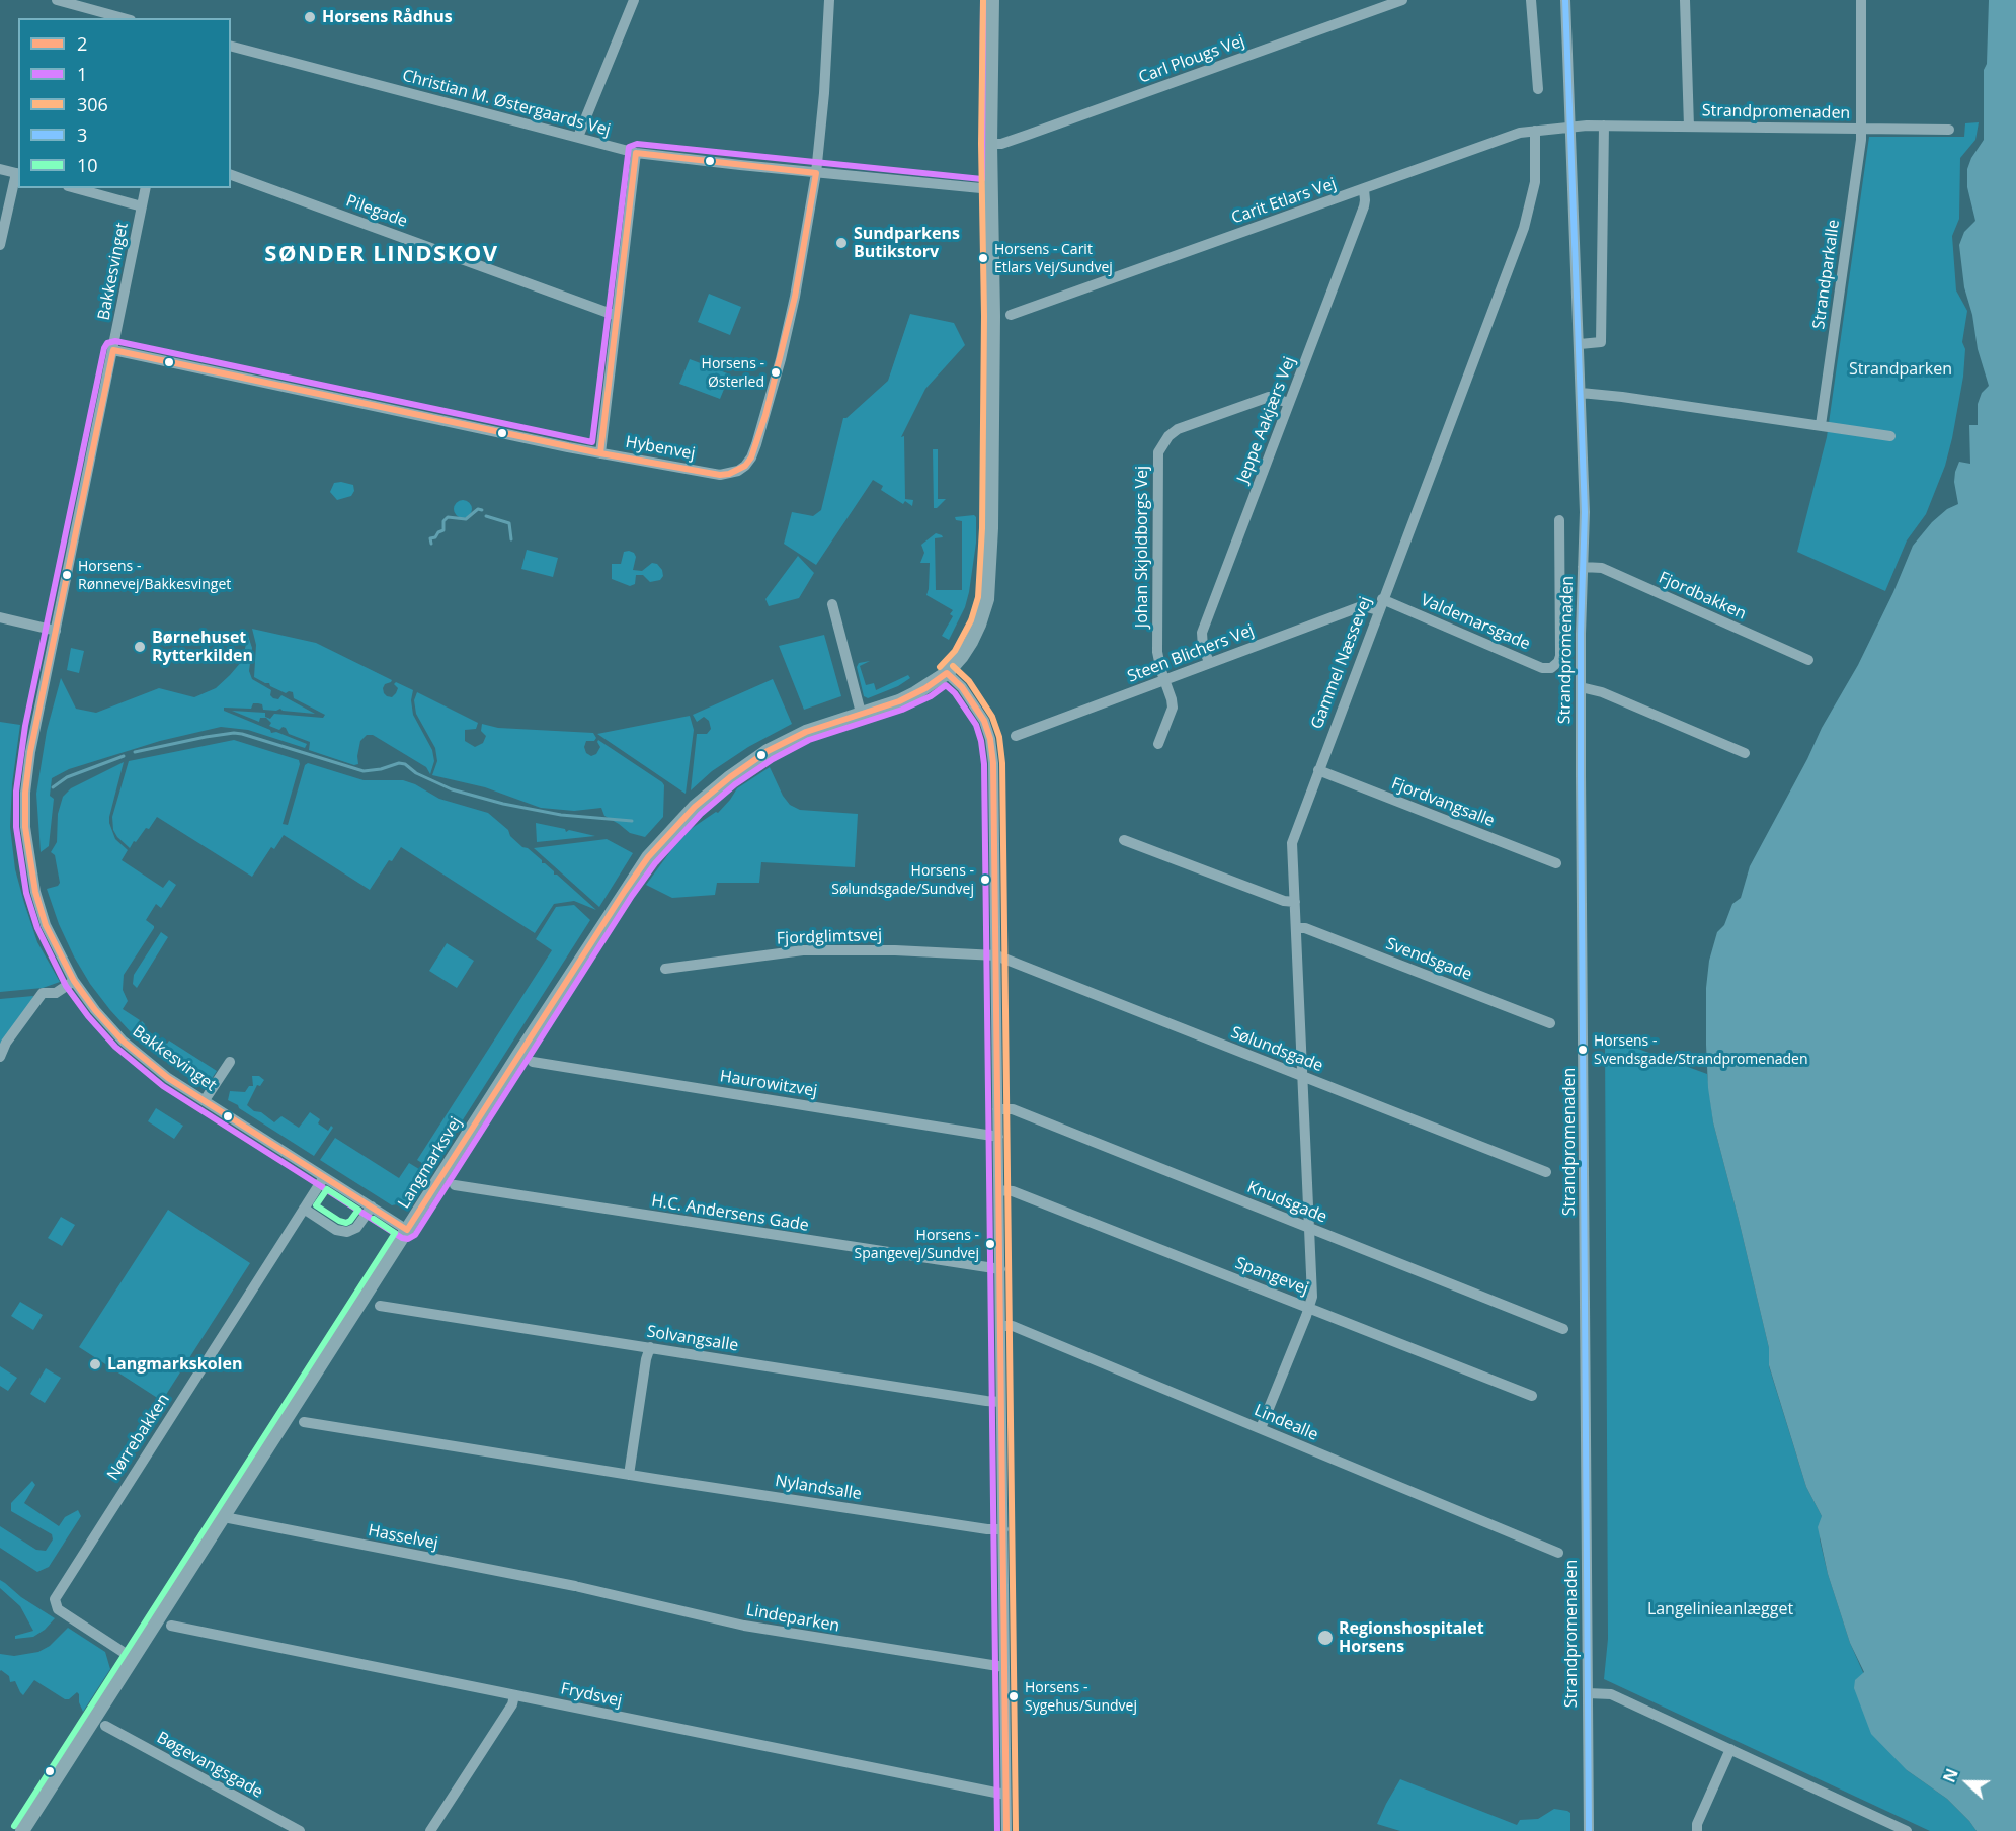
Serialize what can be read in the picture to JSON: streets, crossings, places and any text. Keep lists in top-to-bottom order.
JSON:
{
  "streets": {
    "main road": ["Langmarksvej"],
    "street": [
      "Carl Plougs Vej",
      "Christian M. Østergaards Vej",
      "Strandpromenaden",
      "Carit Etlars Vej",
      "Pilegade",
      "Bakkesvinget",
      "Strandparkalle",
      "Jeppe Aakjærs Vej",
      "Hybenvej",
      "Johan Skjoldborgs Vej",
      "Fjordbakken",
      "Valdemarsgade",
      "Steen Blichers Vej",
      "Gammel Næssevej",
      "Fjordvangsalle",
      "Fjordglimtsvej",
      "Svendsgade",
      "Sølundsgade",
      "Haurowitzvej",
      "Knudsgade",
      "H.C. Andersens Gade",
      "Spangevej",
      "Solvangsalle",
      "Lindealle",
      "Nørrebakken",
      "Nylandsalle",
      "Hasselvej",
      "Lindeparken",
      "Frydsvej",
      "Bøgevangsgade"
    ]
  },
  "crossings": [
    ["Carl Plougs Vej", "Langmarksvej"],
    ["Christian M. Østergaards Vej", "Hybenvej"],
    ["Christian M. Østergaards Vej", "Langmarksvej"],
    ["Strandpromenaden", "Carit Etlars Vej"],
    ["Strandpromenaden", "Strandparkalle"],
    ["Strandpromenaden", "Fjordbakken"],
    ["Carit Etlars Vej", "Jeppe Aakjærs Vej"],
    ["Carit Etlars Vej", "Gammel Næssevej"],
    ["Bakkesvinget", "Hybenvej"],
    ["Bakkesvinget", "Langmarksvej"],
    ["Bakkesvinget", "Nørrebakken"],
    ["Jeppe Aakjærs Vej", "Johan Skjoldborgs Vej"],
    ["Jeppe Aakjærs Vej", "Steen Blichers Vej"],
    ["Johan Skjoldborgs Vej", "Steen Blichers Vej"],
    ["Valdemarsgade", "Gammel Næssevej"],
    ["Steen Blichers Vej", "Gammel Næssevej"],
    ["Gammel Næssevej", "Fjordvangsalle"],
    ["Gammel Næssevej", "Svendsgade"],
    ["Gammel Næssevej", "Sølundsgade"],
    ["Gammel Næssevej", "Knudsgade"],
    ["Gammel Næssevej", "Spangevej"],
    ["Gammel Næssevej", "Lindealle"],
    ["Fjordglimtsvej", "Sølundsgade"],
    ["Langmarksvej", "Nørrebakken"],
    ["Langmarksvej", "Hasselvej"],
    ["Hasselvej", "Lindeparken"]
  ],
  "districts": ["SØNDER LINDSKOV"],
  "parks": ["Strandparken", "Langelinieanlægget"],
  "places": [
    "Horsens Rådhus",
    "Sundparkens Butikstorv",
    "Horsens - Carit Etlars Vej/Sundvej",
    "Horsens - Østerled",
    "Horsens - Rønnevej/Bakkesvinget",
    "Børnehuset Rytterkilden",
    "Horsens - Sølundsgade/Sundvej",
    "Horsens - Svendsgade/Strandpromenaden",
    "Horsens - Spangevej/Sundvej",
    "Langmarkskolen",
    "Regionshospitalet Horsens",
    "Horsens - Sygehus/Sundvej"
  ],
  "lines": [
    "transit line 1",
    "transit line 306",
    "transit line 3",
    "transit line 2",
    "transit line 10"
  ],
  "legend": [
    "2",
    "1",
    "306",
    "3",
    "10"
  ],
  "north": "left"
}
